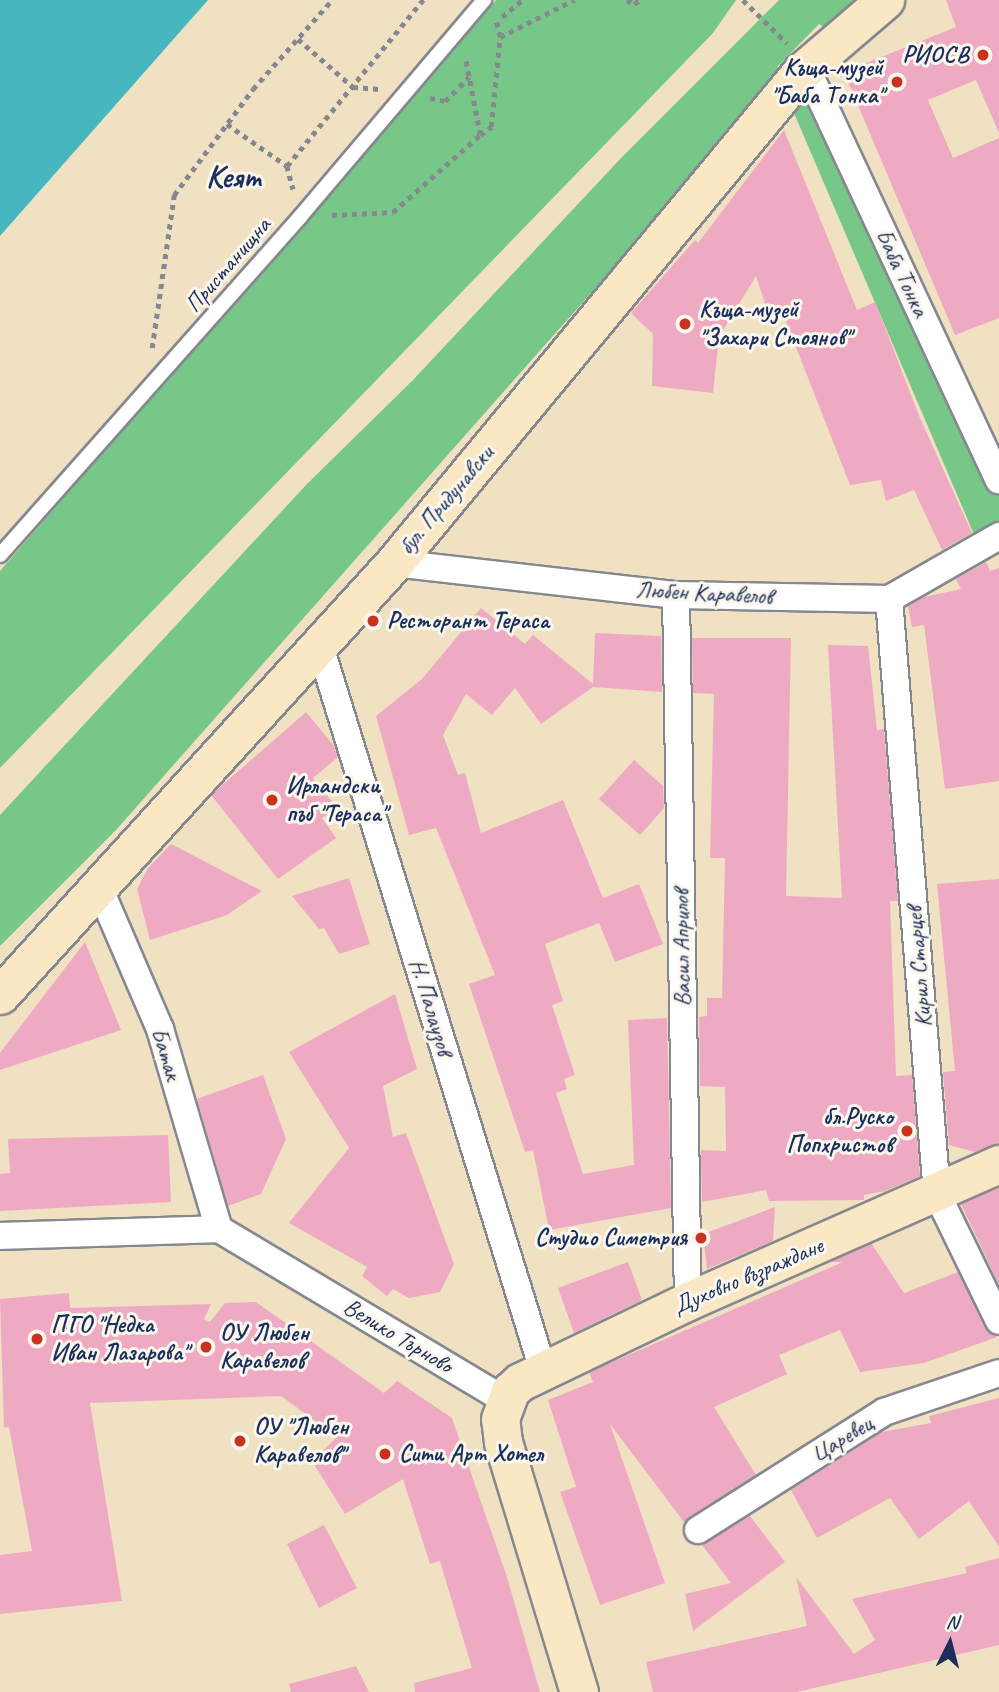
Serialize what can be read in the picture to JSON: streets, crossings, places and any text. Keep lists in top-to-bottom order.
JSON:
{
  "streets": {
    "main road": ["бул. Придунавски", "Духовно възраждане"],
    "street": [
      "Баба Тонка",
      "Любен Каравелов",
      "Васил Априлов",
      "Кирил Старцев",
      "Н. Палаузов",
      "Батак",
      "Велико Търново",
      "Царевец"
    ],
    "lane": ["Пристанищна"]
  },
  "crossings": [
    ["Баба Тонка", "бул. Придунавски"],
    ["бул. Придунавски", "Любен Каравелов"],
    ["бул. Придунавски", "Н. Палаузов"],
    ["бул. Придунавски", "Батак"],
    ["Любен Каравелов", "Васил Априлов"],
    ["Любен Каравелов", "Кирил Старцев"],
    ["Васил Априлов", "Духовно възраждане"],
    ["Кирил Старцев", "Духовно възраждане"],
    ["Н. Палаузов", "Духовно възраждане"],
    ["Батак", "Велико Търново"],
    ["Духовно възраждане", "Велико Търново"]
  ],
  "districts": ["Кеят"],
  "places": [
    "РИОСВ",
    "Къща-музей \"Баба Тонка\"",
    "Къща-музей \"Захари Стоянов\"",
    "Ресторант Тераса",
    "Ирландски пъб \"Тераса\"",
    "бл.Руско Попхристов",
    "Студио Симетрия",
    "ПГО \"Недка Иван Лазарова\"",
    "ОУ Любен Каравелов",
    "ОУ \"Любен Каравелов\"",
    "Сити Арт Хотел"
  ],
  "north": "top"
}
